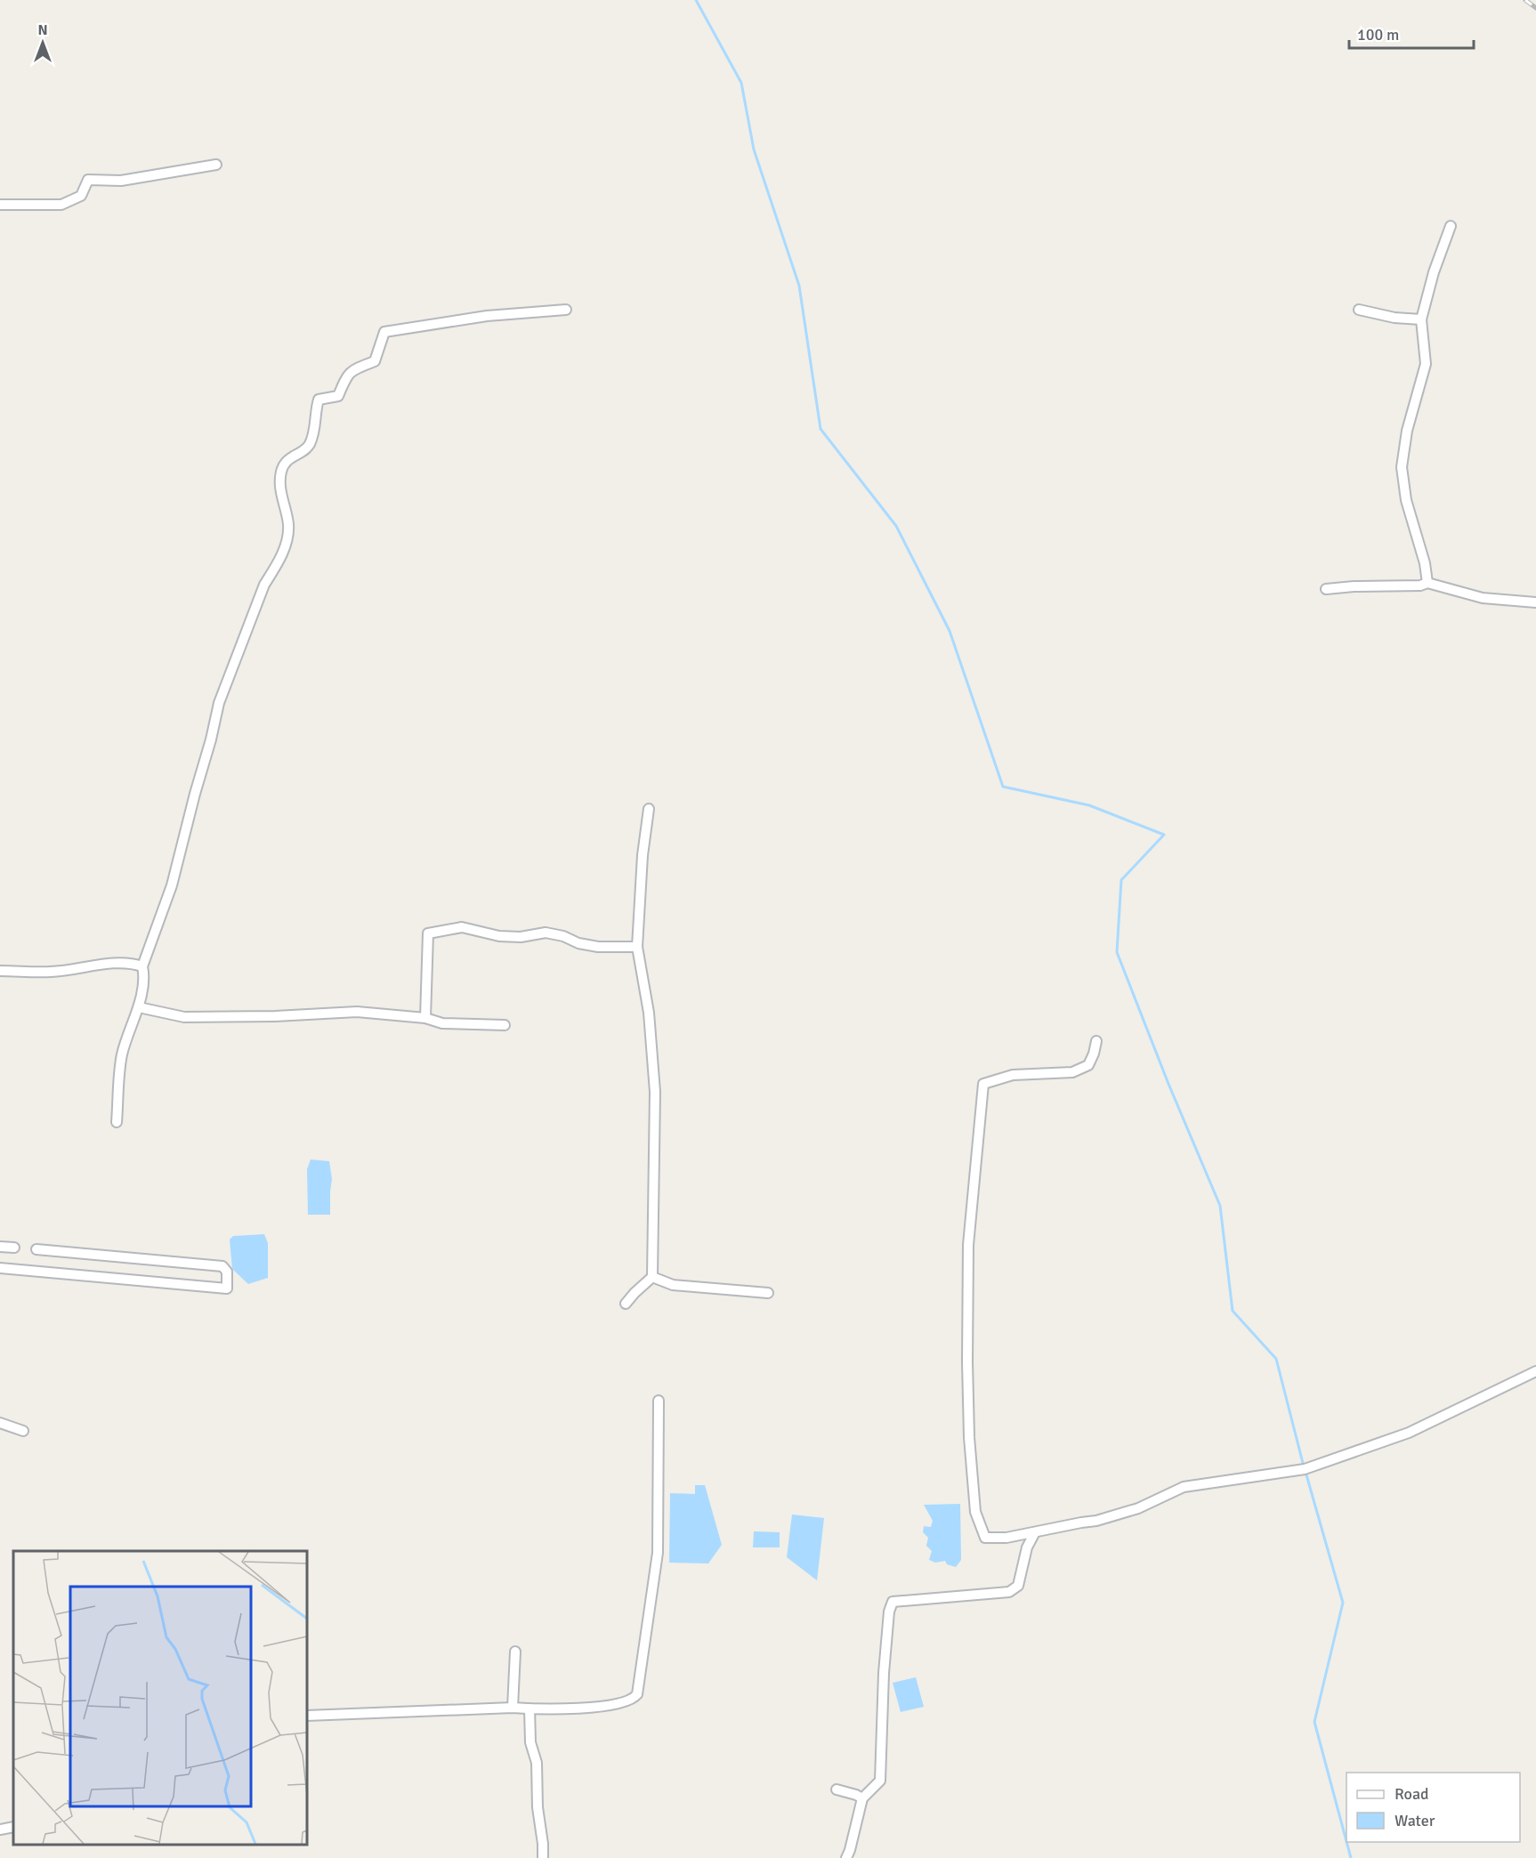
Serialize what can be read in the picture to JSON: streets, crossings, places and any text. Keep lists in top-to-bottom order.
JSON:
{
  "legend": ["Road", "Water"],
  "scale_bar": "100 m",
  "north": "top"
}
